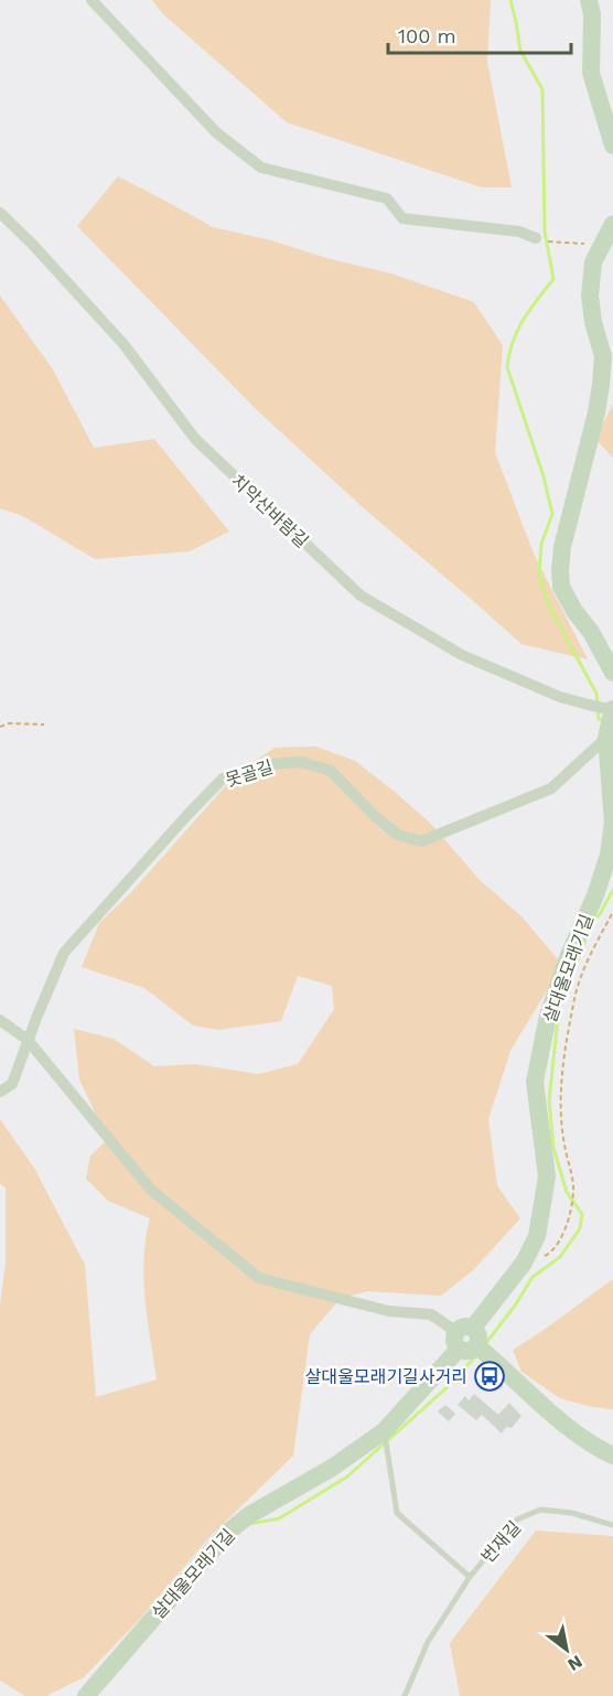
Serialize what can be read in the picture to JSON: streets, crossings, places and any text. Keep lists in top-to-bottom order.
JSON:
{
  "streets": {
    "street": ["치악산바람길", "못골길", "살대울모래기길"],
    "lane": ["번재길"]
  },
  "crossings": [
    ["치악산바람길", "살대울모래기길"],
    ["못골길", "살대울모래기길"]
  ],
  "places": {
    "bus stop": ["살대울모래기길사거리"]
  },
  "scale_bar": "100 m",
  "north": "bottom right"
}
